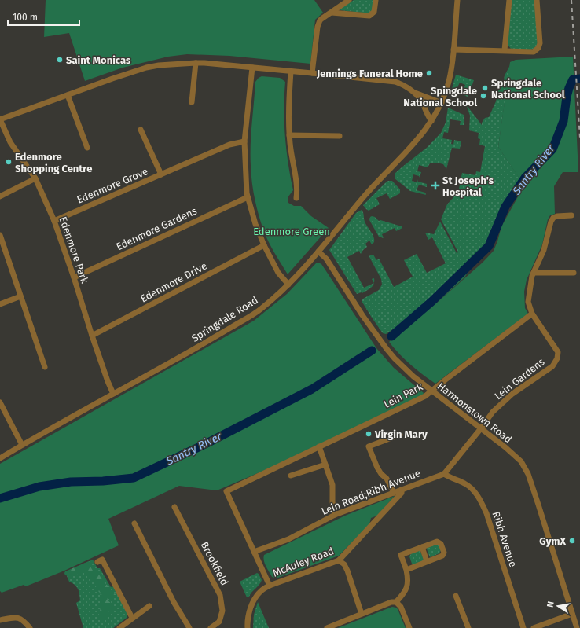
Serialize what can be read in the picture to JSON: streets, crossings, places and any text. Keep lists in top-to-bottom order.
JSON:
{
  "streets": {
    "street": [
      "Edenmore Grove",
      "Edenmore Gardens",
      "Edenmore Park",
      "Edenmore Drive",
      "Springdale Road",
      "Lein Gardens",
      "Lein Park",
      "Harmonstown Road",
      "Lein Road;Ribh Avenue",
      "Ribh Avenue",
      "McAuley Road",
      "Brookfield"
    ]
  },
  "crossings": [
    ["Edenmore Grove", "Edenmore Park"],
    ["Edenmore Gardens", "Edenmore Park"],
    ["Edenmore Park", "Edenmore Drive"],
    ["Edenmore Park", "Springdale Road"],
    ["Springdale Road", "Harmonstown Road"],
    ["Lein Gardens", "Lein Park"],
    ["Lein Gardens", "Harmonstown Road"],
    ["Lein Gardens", "Lein Road;Ribh Avenue"],
    ["Lein Gardens", "Ribh Avenue"],
    ["Lein Park", "Harmonstown Road"],
    ["Lein Park", "Lein Road;Ribh Avenue"],
    ["Lein Road;Ribh Avenue", "Ribh Avenue"],
    ["Lein Road;Ribh Avenue", "McAuley Road"]
  ],
  "water": ["Santry River"],
  "parks": ["Edenmore Green"],
  "places": {
    "other": [
      "Saint Monicas",
      "Jennings Funeral Home",
      "Springdale National School",
      "Spingdale National School",
      "Edenmore Shopping Centre",
      "Virgin Mary",
      "GymX"
    ],
    "health": ["St Joseph's Hospital"]
  },
  "scale_bar": "100 m",
  "north": "left"
}
